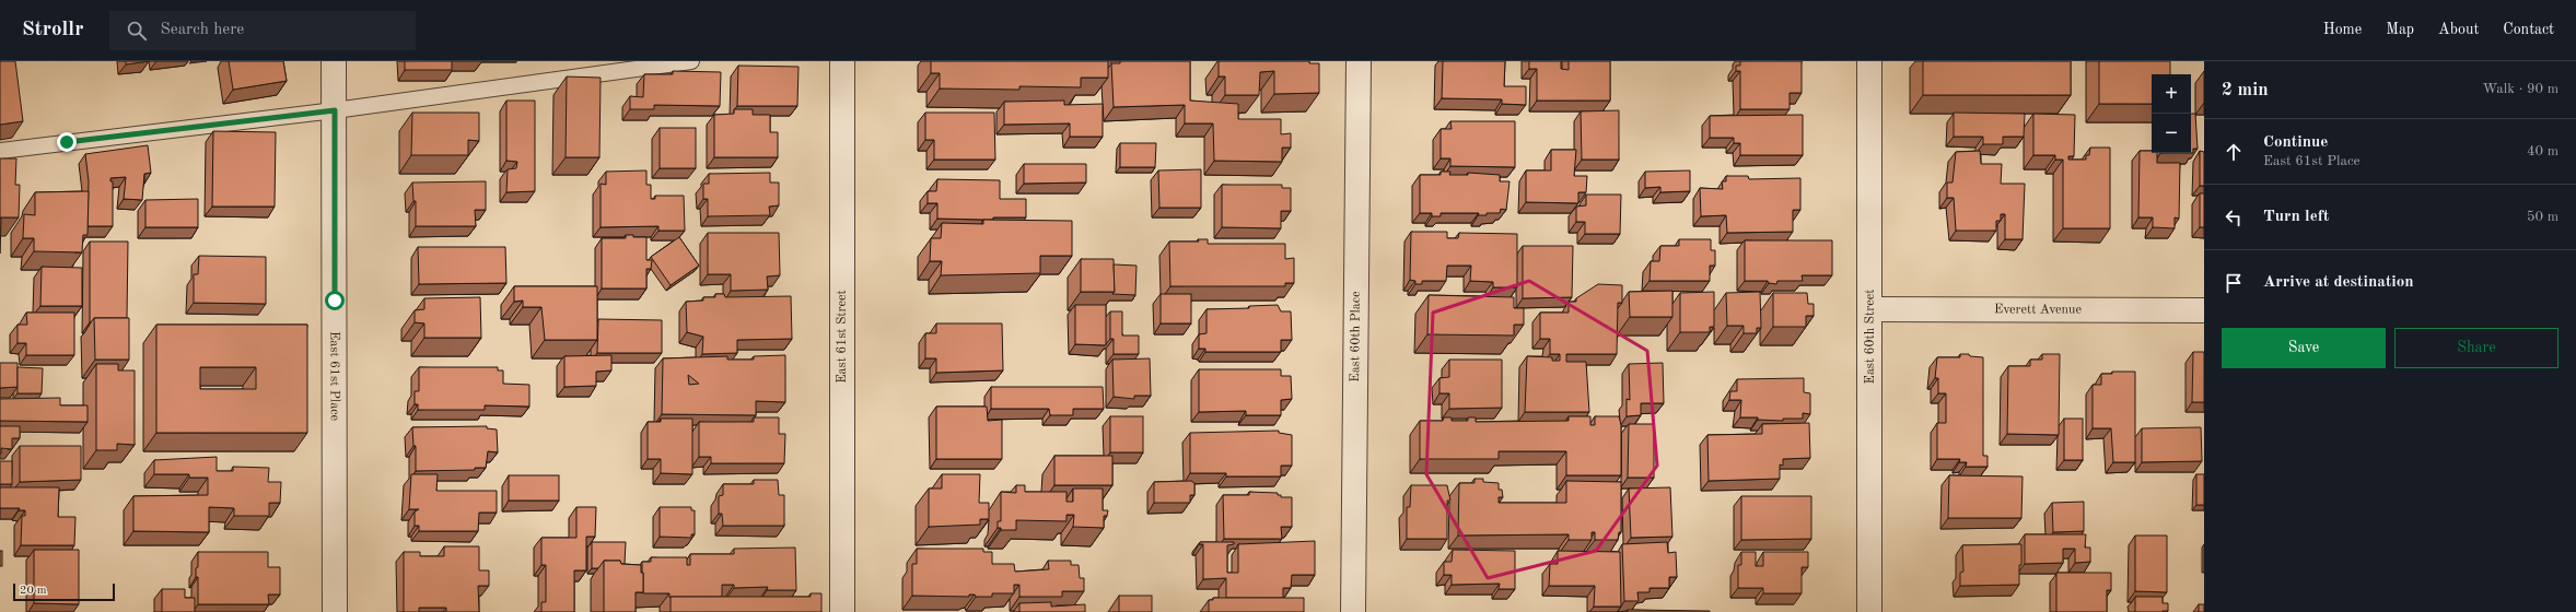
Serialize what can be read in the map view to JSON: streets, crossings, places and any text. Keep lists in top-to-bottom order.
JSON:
{
  "streets": {
    "street": [
      "Everett Avenue",
      "East 61st Street",
      "East 60th Place",
      "East 60th Street",
      "East 61st Place"
    ]
  },
  "crossings": [
    ["Everett Avenue", "East 60th Street"]
  ],
  "scale_bar": "20 m",
  "page": {
    "header": "Strollr",
    "search": "Search here",
    "nav": [
      "Home",
      "Map",
      "About",
      "Contact"
    ],
    "heading": ["2 min", "Walk · 90 m"],
    "map_buttons": ["+", "−"],
    "list": [
      ["Continue", "East 61st Place", "40 m"],
      ["Turn left", "50 m"],
      "Arrive at destination"
    ],
    "buttons": ["Save", "Share"],
    "scale": "20 m"
  }
}
